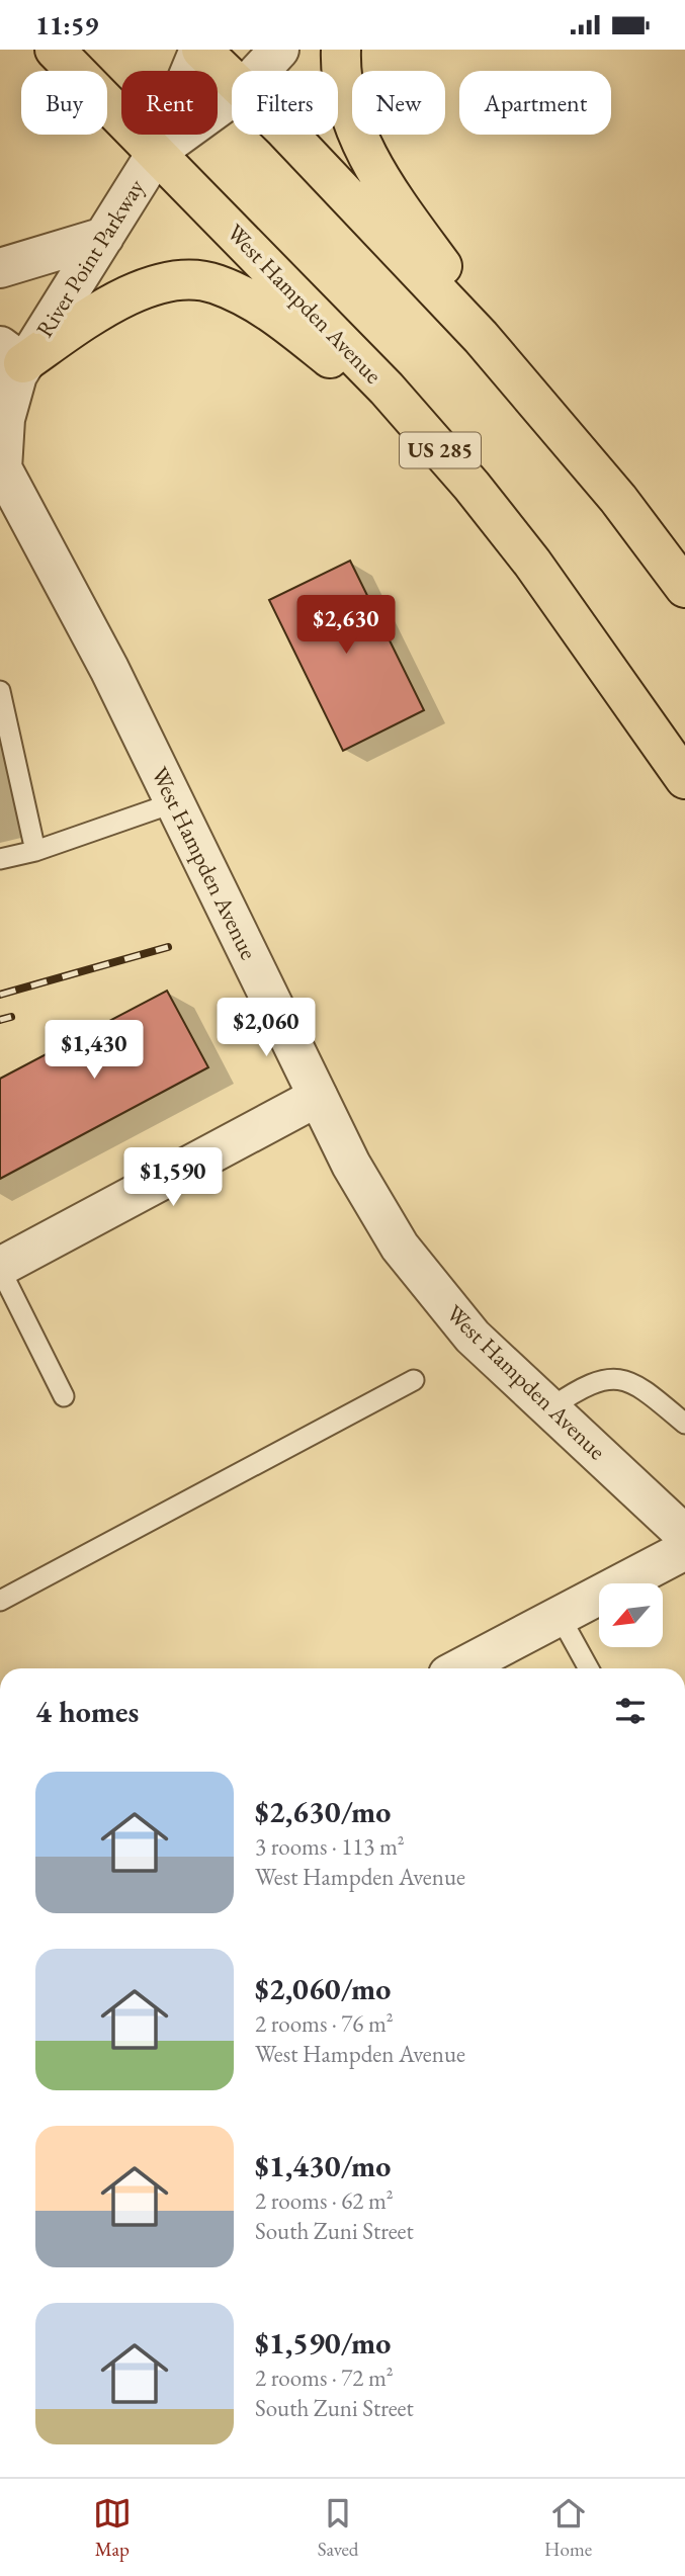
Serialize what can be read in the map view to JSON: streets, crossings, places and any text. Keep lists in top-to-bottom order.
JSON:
{
  "streets": {
    "highway": ["West Hampden Avenue", "US 285"],
    "street": ["River Point Parkway"]
  },
  "crossings": [
    ["River Point Parkway", "West Hampden Avenue"]
  ],
  "north": "bottom left",
  "page": {
    "status": "11:59",
    "chip": [
      "Buy",
      "Rent",
      "Filters",
      "New",
      "Apartment"
    ],
    "price": [
      "$2,630",
      "$2,060",
      "$1,430",
      "$1,590"
    ],
    "heading": "4 homes",
    "list": [
      {
        "name": "$2,630/mo",
        "note": "3 rooms · 113 m² · West Hampden Avenue"
      },
      {
        "name": "$2,060/mo",
        "note": "2 rooms · 76 m² · West Hampden Avenue"
      },
      {
        "name": "$1,430/mo",
        "note": "2 rooms · 62 m² · South Zuni Street"
      },
      {
        "name": "$1,590/mo",
        "note": "2 rooms · 72 m² · South Zuni Street"
      }
    ],
    "tabs": ["Map", "Saved", "Home"]
  }
}
